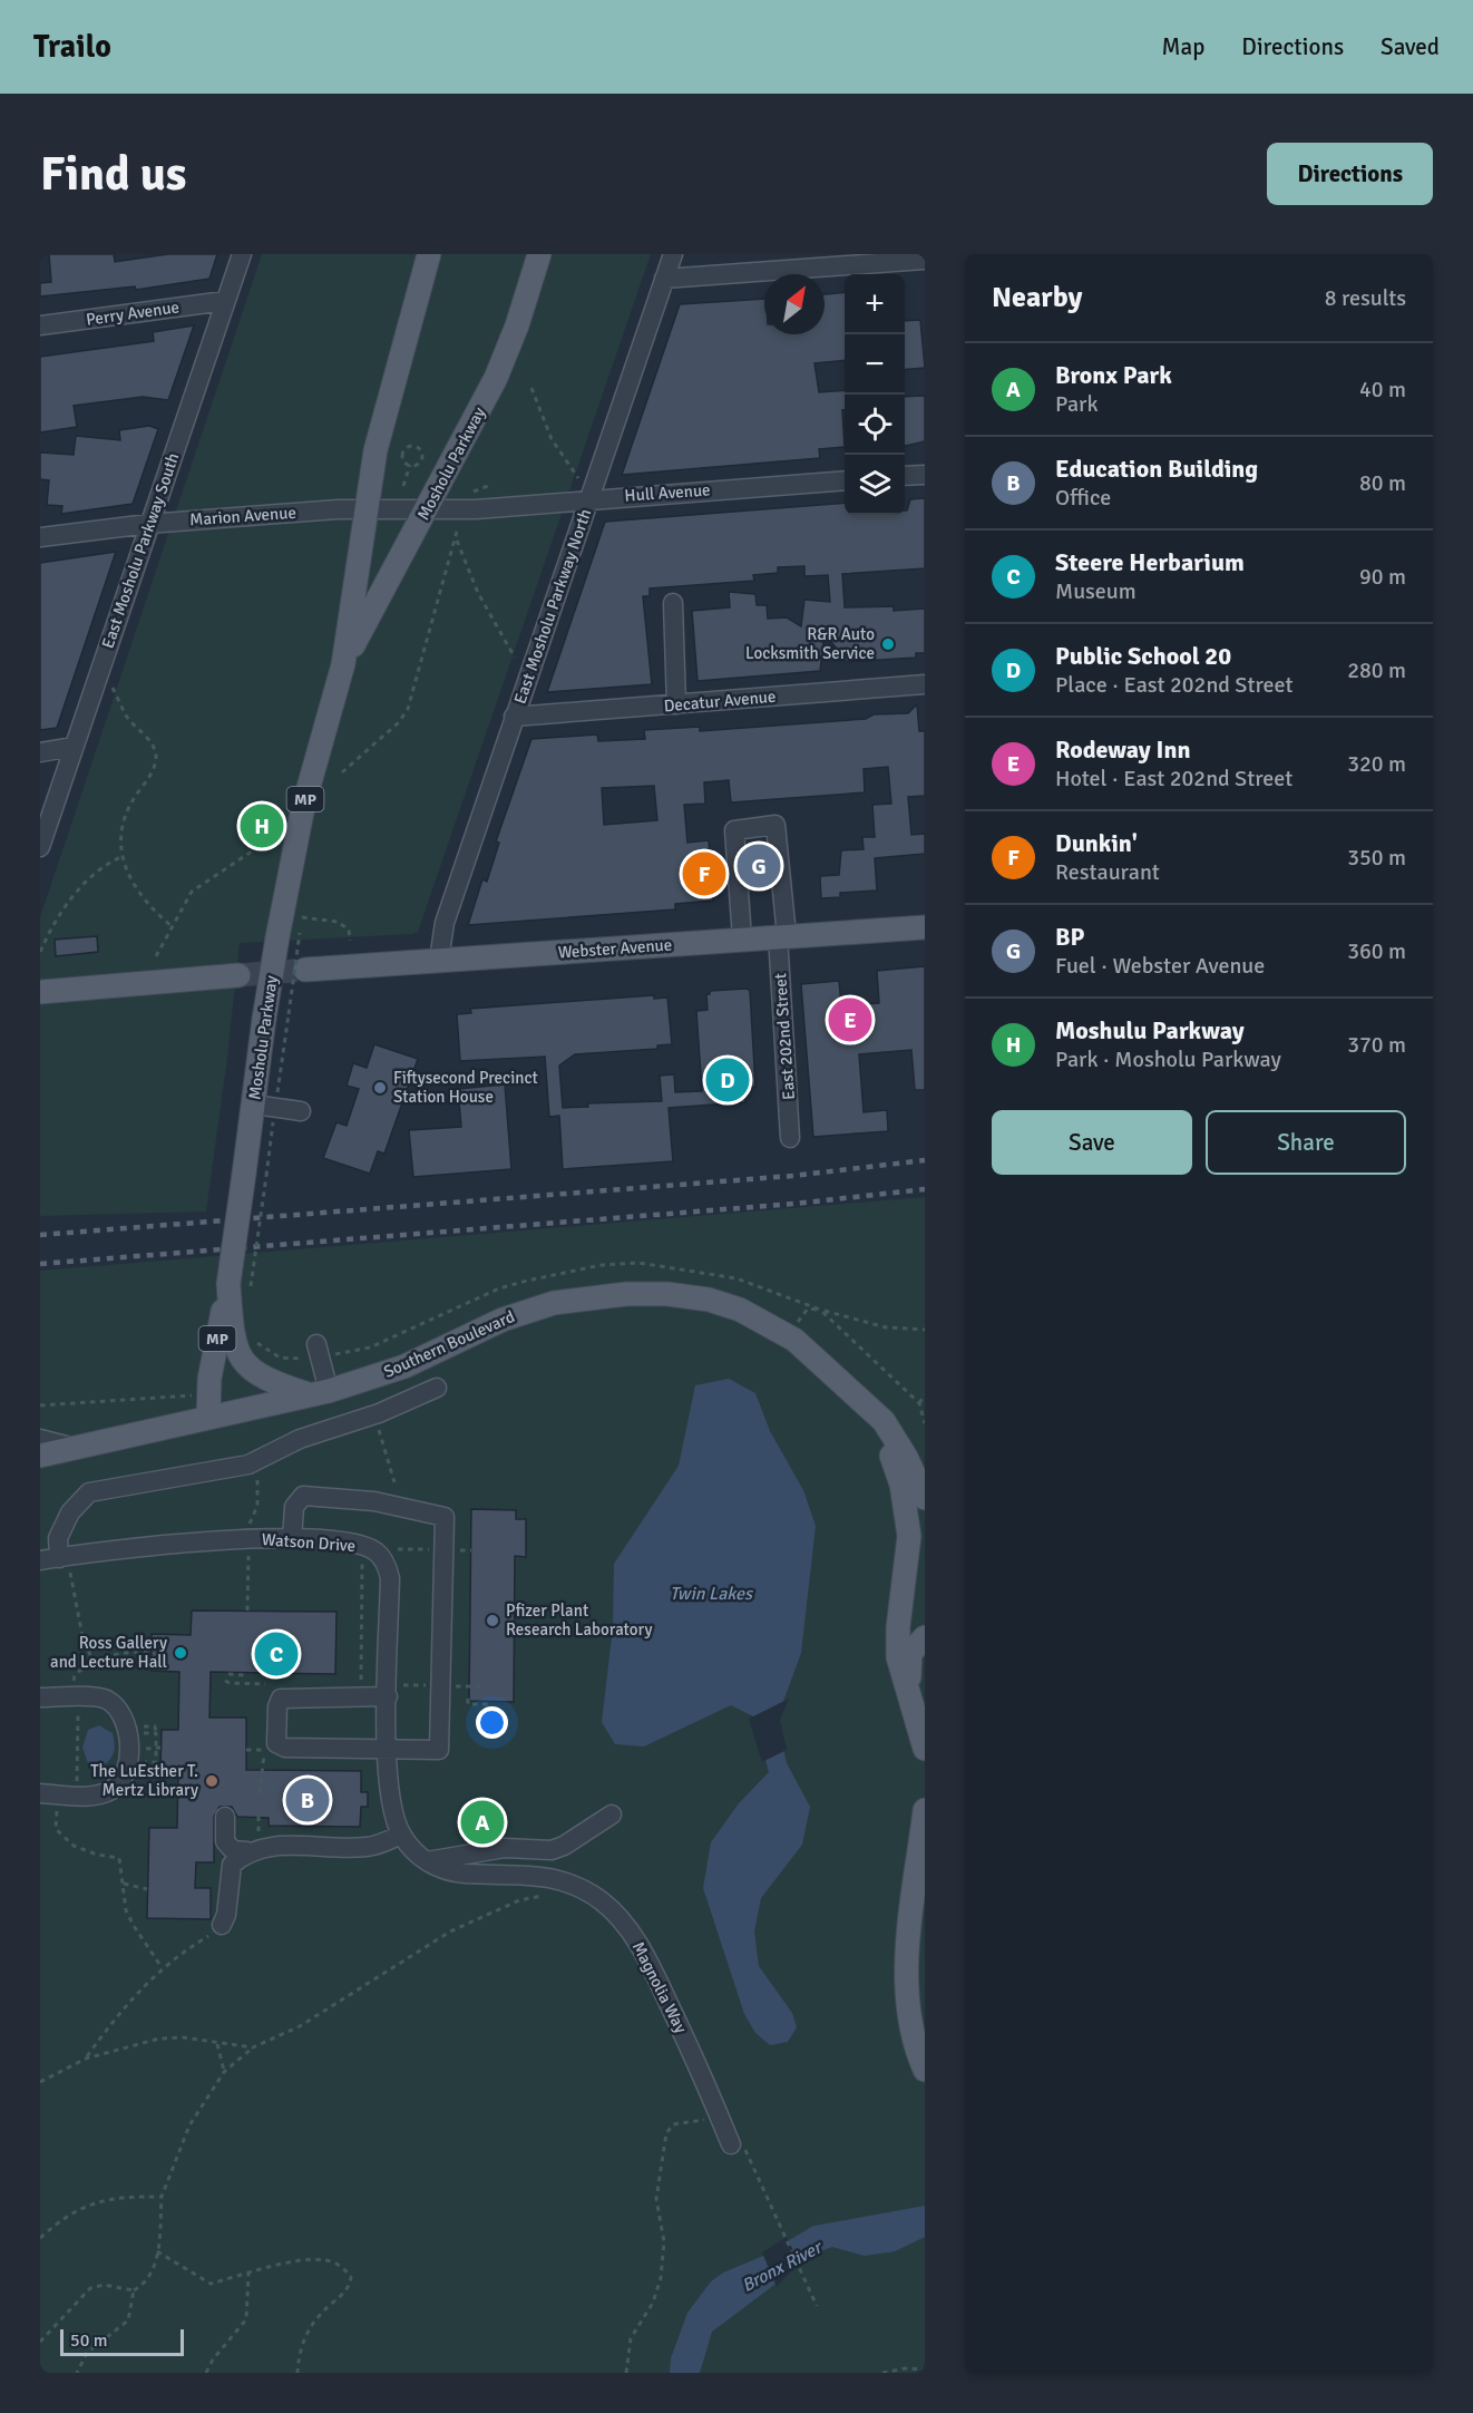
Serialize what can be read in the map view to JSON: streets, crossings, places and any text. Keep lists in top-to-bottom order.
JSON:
{
  "streets": {
    "main road": [
      "Mosholu Parkway",
      "MP",
      "Webster Avenue",
      "Southern Boulevard"
    ],
    "street": [
      "Perry Avenue",
      "Hull Avenue",
      "Marion Avenue",
      "East Mosholu Parkway South",
      "East Mosholu Parkway North",
      "Decatur Avenue",
      "East 202nd Street",
      "Watson Drive",
      "Magnolia Way"
    ]
  },
  "crossings": [
    ["Perry Avenue", "East Mosholu Parkway South"],
    ["Mosholu Parkway", "Hull Avenue"],
    ["Mosholu Parkway", "Marion Avenue"],
    ["Mosholu Parkway", "Southern Boulevard"],
    ["Hull Avenue", "Marion Avenue"],
    ["Hull Avenue", "East Mosholu Parkway North"],
    ["Marion Avenue", "East Mosholu Parkway South"],
    ["East Mosholu Parkway North", "Decatur Avenue"],
    ["East Mosholu Parkway North", "Webster Avenue"],
    ["Webster Avenue", "East 202nd Street"],
    ["Watson Drive", "Magnolia Way"]
  ],
  "water": ["Twin Lakes", "Bronx River"],
  "places": [
    "R&R Auto Locksmith Service",
    "Fiftysecond Precinct Station House",
    "Pfizer Plant Research Laboratory",
    "Ross Gallery and Lecture Hall",
    "The LuEsther T. Mertz Library"
  ],
  "scale_bar": "50 m",
  "north": "top right",
  "page": {
    "header": "Trailo",
    "nav": ["Map", "Directions", "Saved"],
    "buttons": [
      "Directions",
      ["Save", "Share"]
    ],
    "title": "Find us",
    "heading": ["Nearby", "8 results"],
    "map_buttons": ["+", "−"],
    "list": [
      {
        "mark": "A",
        "name": "Bronx Park",
        "note": "Park",
        "value": "40 m"
      },
      {
        "mark": "B",
        "name": "Education Building",
        "note": "Office",
        "value": "80 m"
      },
      {
        "mark": "C",
        "name": "Steere Herbarium",
        "note": "Museum",
        "value": "90 m"
      },
      {
        "mark": "D",
        "name": "Public School 20",
        "note": "Place · East 202nd Street",
        "value": "280 m"
      },
      {
        "mark": "E",
        "name": "Rodeway Inn",
        "note": "Hotel · East 202nd Street",
        "value": "320 m"
      },
      {
        "mark": "F",
        "name": "Dunkin'",
        "note": "Restaurant",
        "value": "350 m"
      },
      {
        "mark": "G",
        "name": "BP",
        "note": "Fuel · Webster Avenue",
        "value": "360 m"
      },
      {
        "mark": "H",
        "name": "Moshulu Parkway",
        "note": "Park · Mosholu Parkway",
        "value": "370 m"
      }
    ],
    "pins": [
      "H",
      "G",
      "F",
      "E",
      "D",
      "C",
      "B",
      "A"
    ],
    "scale": "50 m"
  }
}
